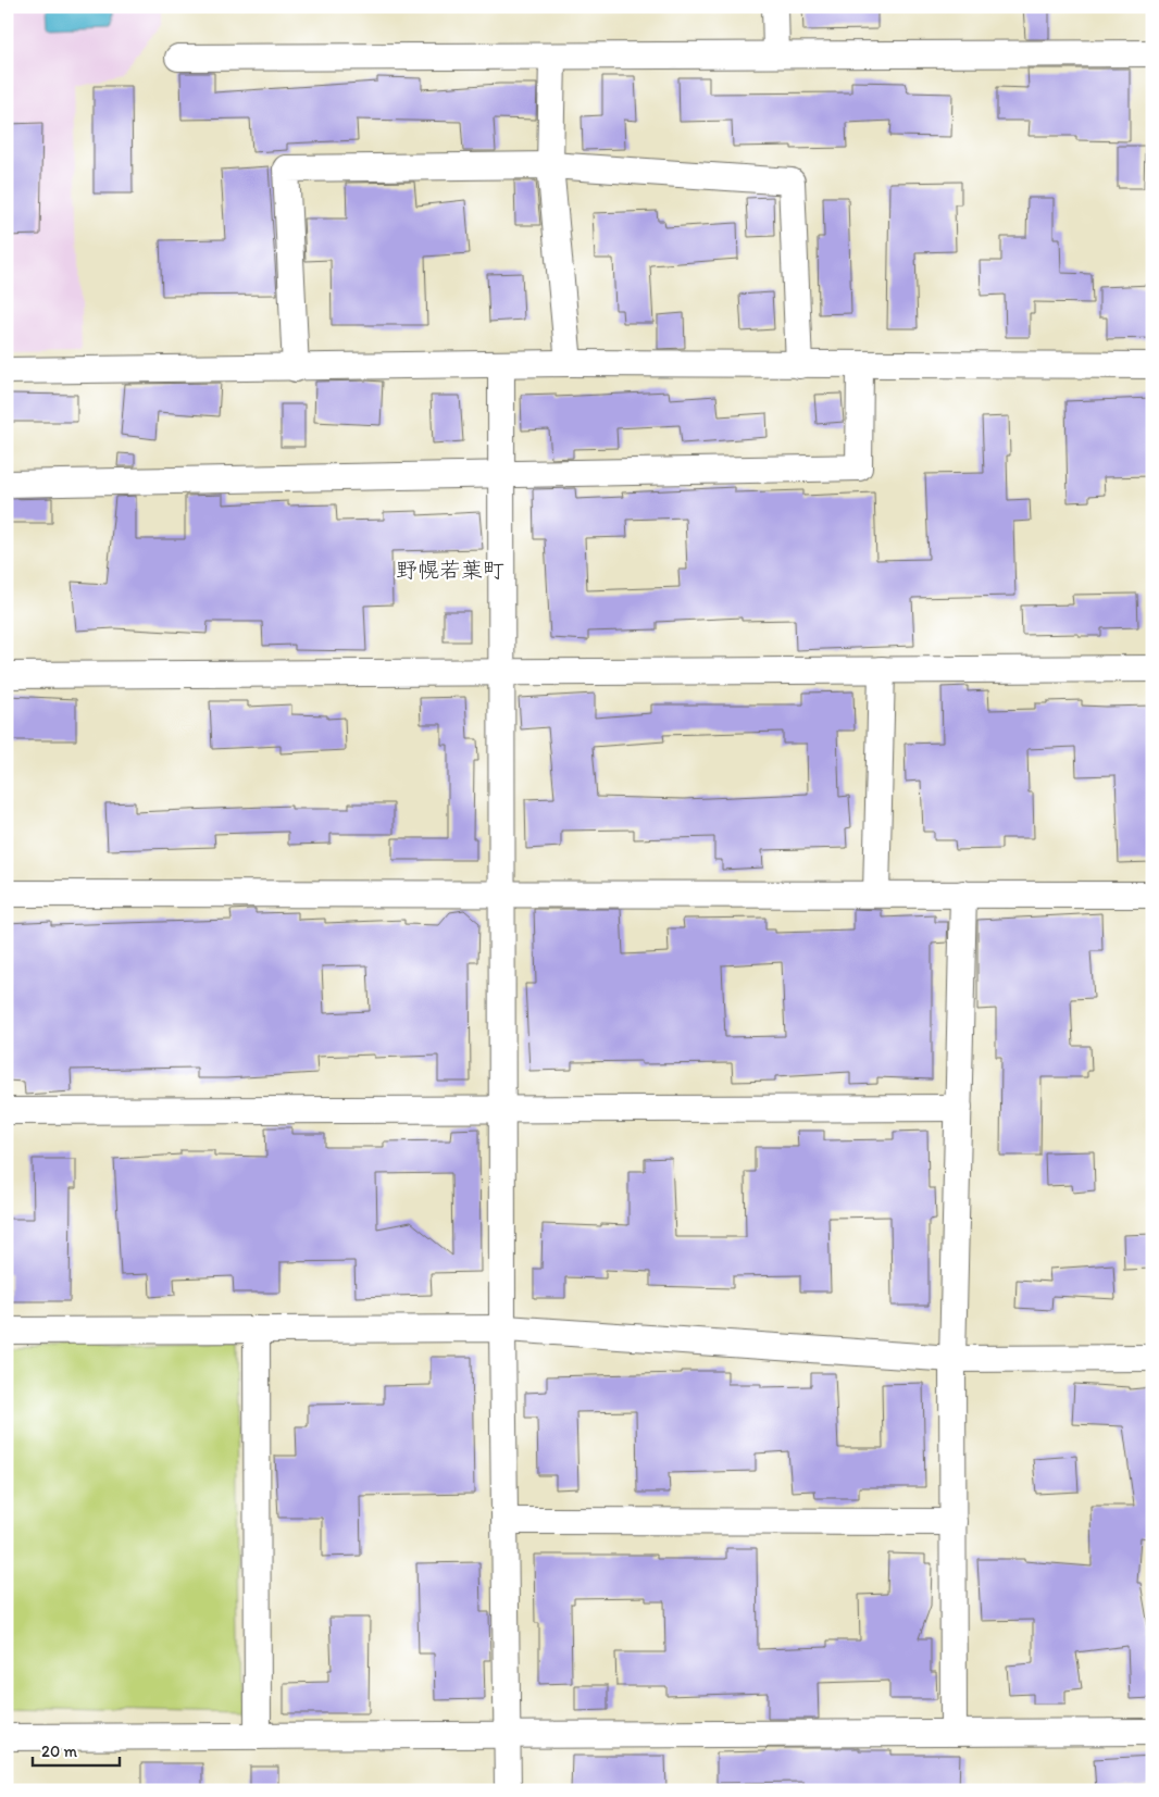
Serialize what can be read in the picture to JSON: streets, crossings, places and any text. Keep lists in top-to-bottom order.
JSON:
{
  "districts": ["野幌若葉町"],
  "scale_bar": "20 m"
}
